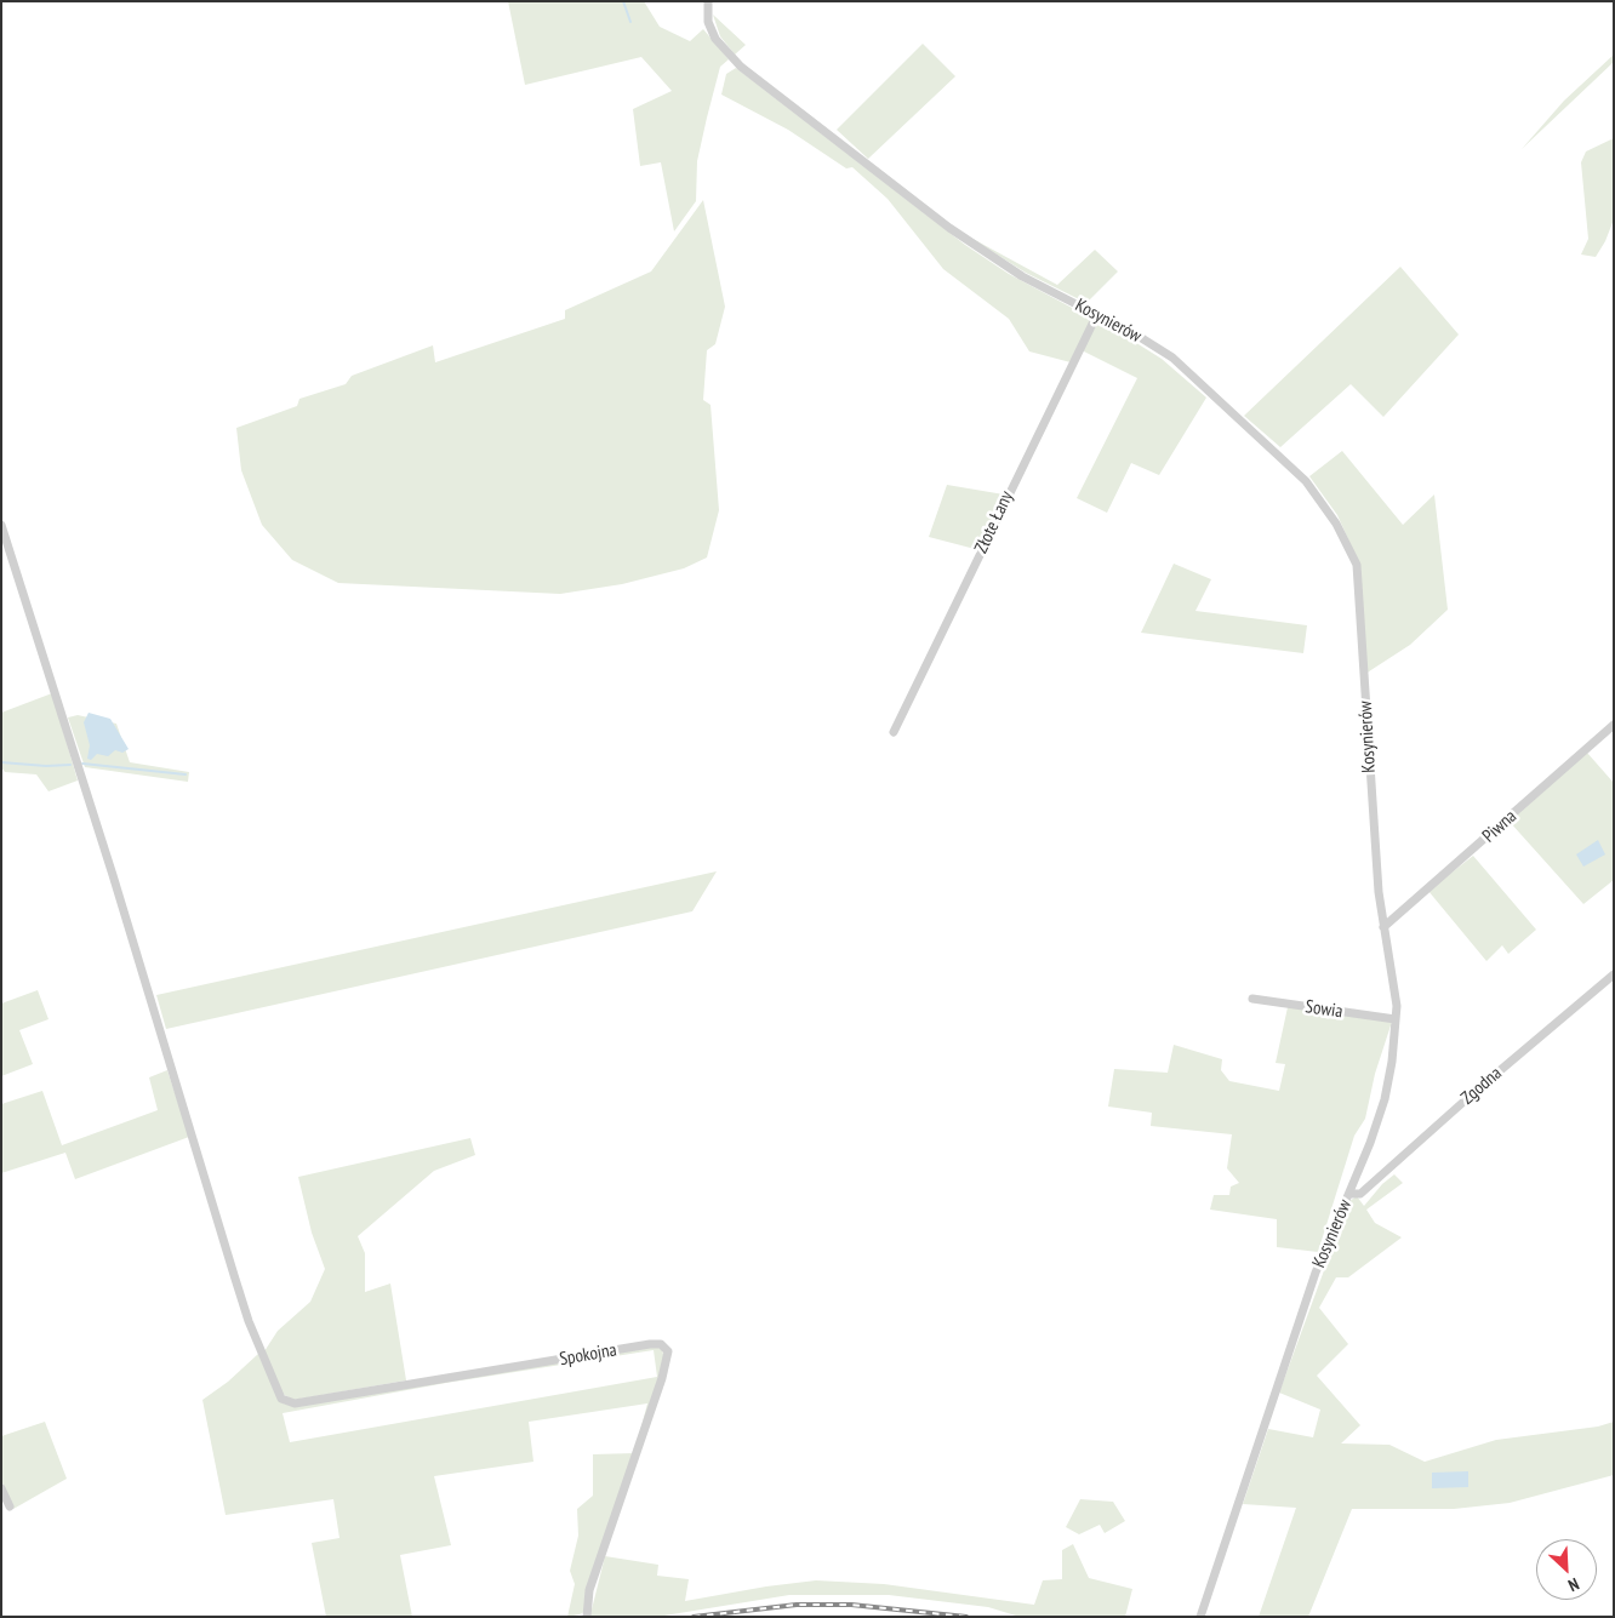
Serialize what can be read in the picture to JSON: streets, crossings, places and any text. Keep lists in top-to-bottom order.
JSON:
{
  "streets": {
    "street": [
      "Kosynierów",
      "Złote Łany",
      "Piwna",
      "Sowia",
      "Zgodna",
      "Spokojna"
    ]
  },
  "crossings": [
    ["Kosynierów", "Złote Łany"],
    ["Kosynierów", "Piwna"],
    ["Kosynierów", "Sowia"],
    ["Kosynierów", "Zgodna"]
  ],
  "north": "bottom right"
}
